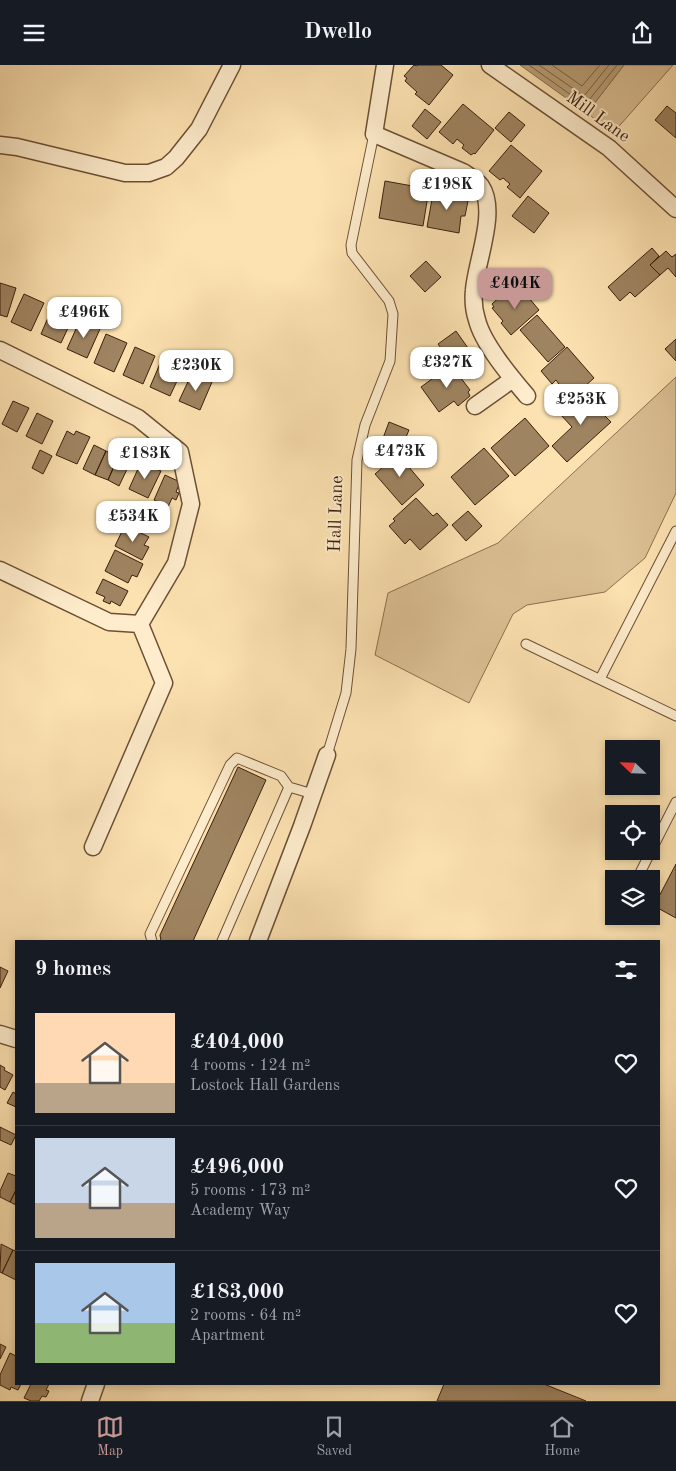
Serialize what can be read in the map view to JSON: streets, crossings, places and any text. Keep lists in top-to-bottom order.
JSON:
{
  "streets": {
    "street": ["Mill Lane", "Hall Lane"]
  },
  "north": "top left",
  "page": {
    "header": "Dwello",
    "price": [
      "£198K",
      "£404K",
      "£496K",
      "£327K",
      "£230K",
      "£253K",
      "£473K",
      "£183K",
      "£534K"
    ],
    "heading": "9 homes",
    "list": [
      {
        "name": "£404,000",
        "note": "4 rooms · 124 m² · Lostock Hall Gardens"
      },
      {
        "name": "£496,000",
        "note": "5 rooms · 173 m² · Academy Way"
      },
      {
        "name": "£183,000",
        "note": "2 rooms · 64 m² · Apartment"
      }
    ],
    "tabs": ["Map", "Saved", "Home"]
  }
}
